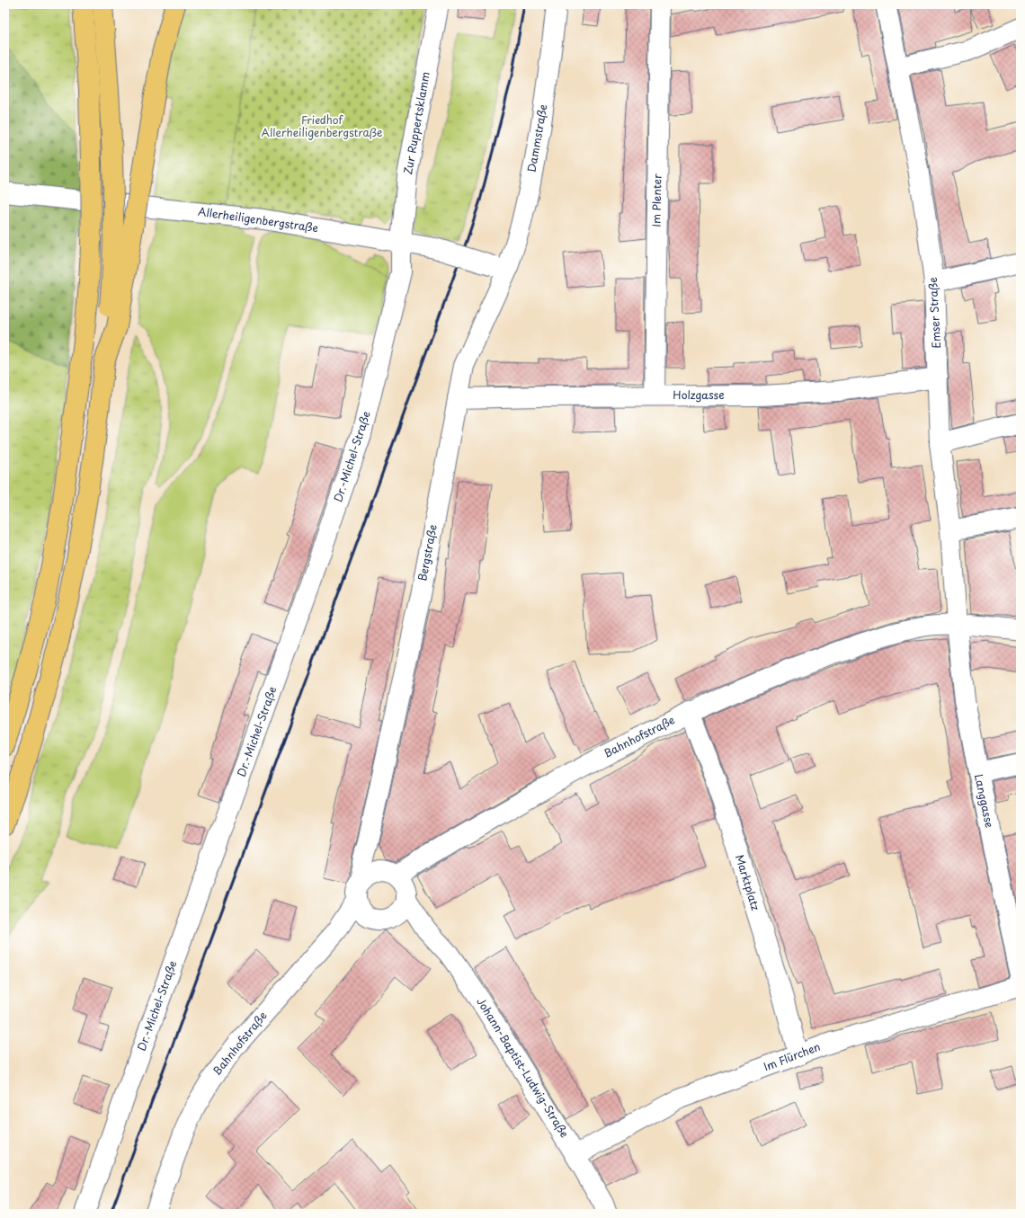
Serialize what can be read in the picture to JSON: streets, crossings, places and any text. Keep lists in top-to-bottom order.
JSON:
{
  "streets": {
    "street": [
      "Zur Ruppertsklamm",
      "Dammstraße",
      "Im Plenter",
      "Allerheiligenbergstraße",
      "Emser Straße",
      "Holzgasse",
      "Dr.-Michel-Straße",
      "Bergstraße",
      "Bahnhofstraße",
      "Langgasse",
      "Marktplatz",
      "Im Flürchen",
      "Johann-Baptist-Ludwig-Straße"
    ]
  },
  "crossings": [
    ["Zur Ruppertsklamm", "Allerheiligenbergstraße"],
    ["Zur Ruppertsklamm", "Dr.-Michel-Straße"],
    ["Dammstraße", "Allerheiligenbergstraße"],
    ["Dammstraße", "Bergstraße"],
    ["Im Plenter", "Holzgasse"],
    ["Allerheiligenbergstraße", "Dr.-Michel-Straße"],
    ["Allerheiligenbergstraße", "Bergstraße"],
    ["Emser Straße", "Holzgasse"],
    ["Emser Straße", "Bahnhofstraße"],
    ["Emser Straße", "Langgasse"],
    ["Holzgasse", "Bergstraße"],
    ["Bergstraße", "Bahnhofstraße"],
    ["Bergstraße", "Johann-Baptist-Ludwig-Straße"],
    ["Bahnhofstraße", "Langgasse"],
    ["Bahnhofstraße", "Marktplatz"],
    ["Bahnhofstraße", "Johann-Baptist-Ludwig-Straße"],
    ["Marktplatz", "Im Flürchen"],
    ["Im Flürchen", "Johann-Baptist-Ludwig-Straße"]
  ],
  "parks": ["Friedhof Allerheiligenbergstraße"]
}
